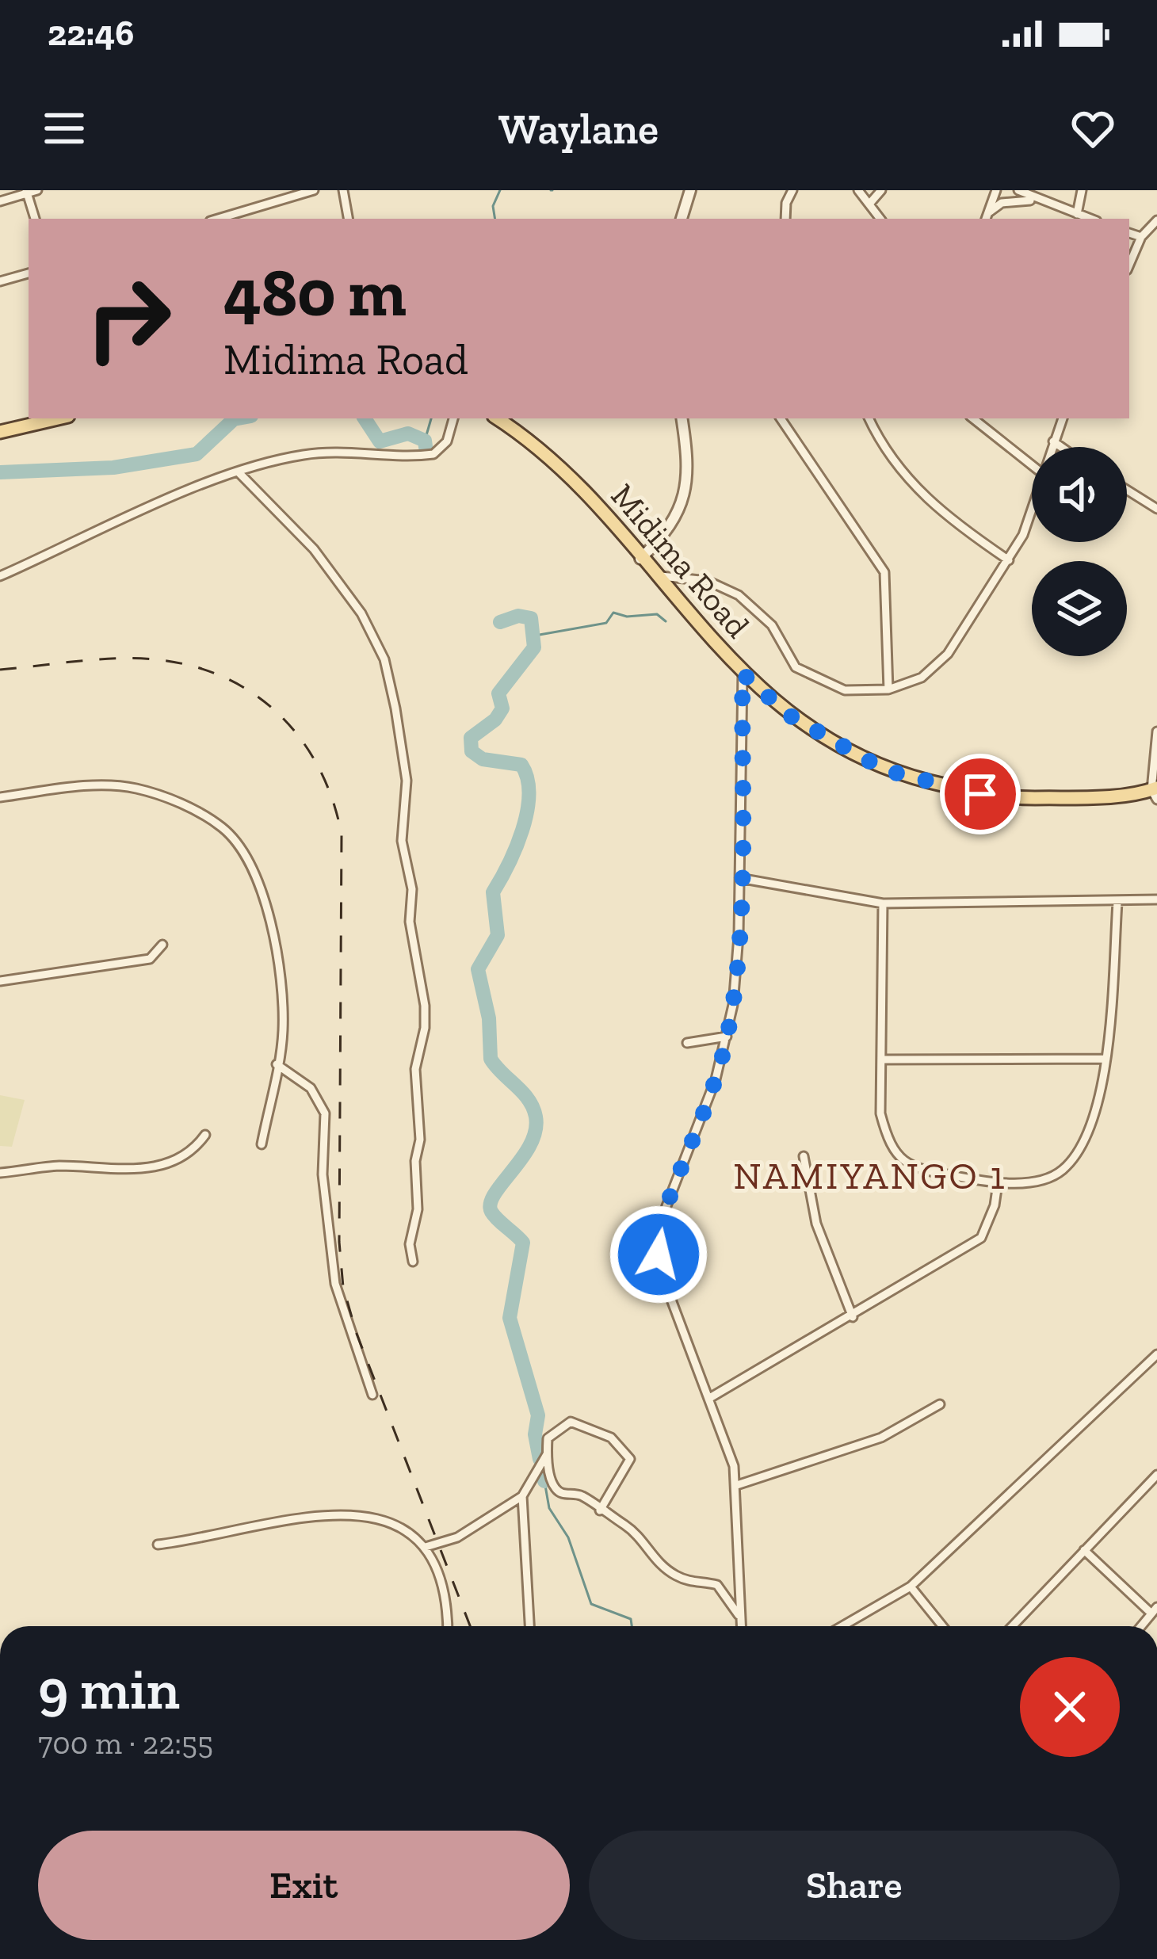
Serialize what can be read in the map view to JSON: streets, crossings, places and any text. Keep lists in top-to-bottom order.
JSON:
{
  "streets": {
    "main road": ["Midima Road"]
  },
  "districts": ["NAMIYANGO 1"],
  "page": {
    "status": "22:46",
    "header": "Waylane",
    "turn": ["480 m", "Midima Road"],
    "heading": ["9 min", "700 m · 22:55"],
    "buttons": ["Exit", "Share"]
  }
}
